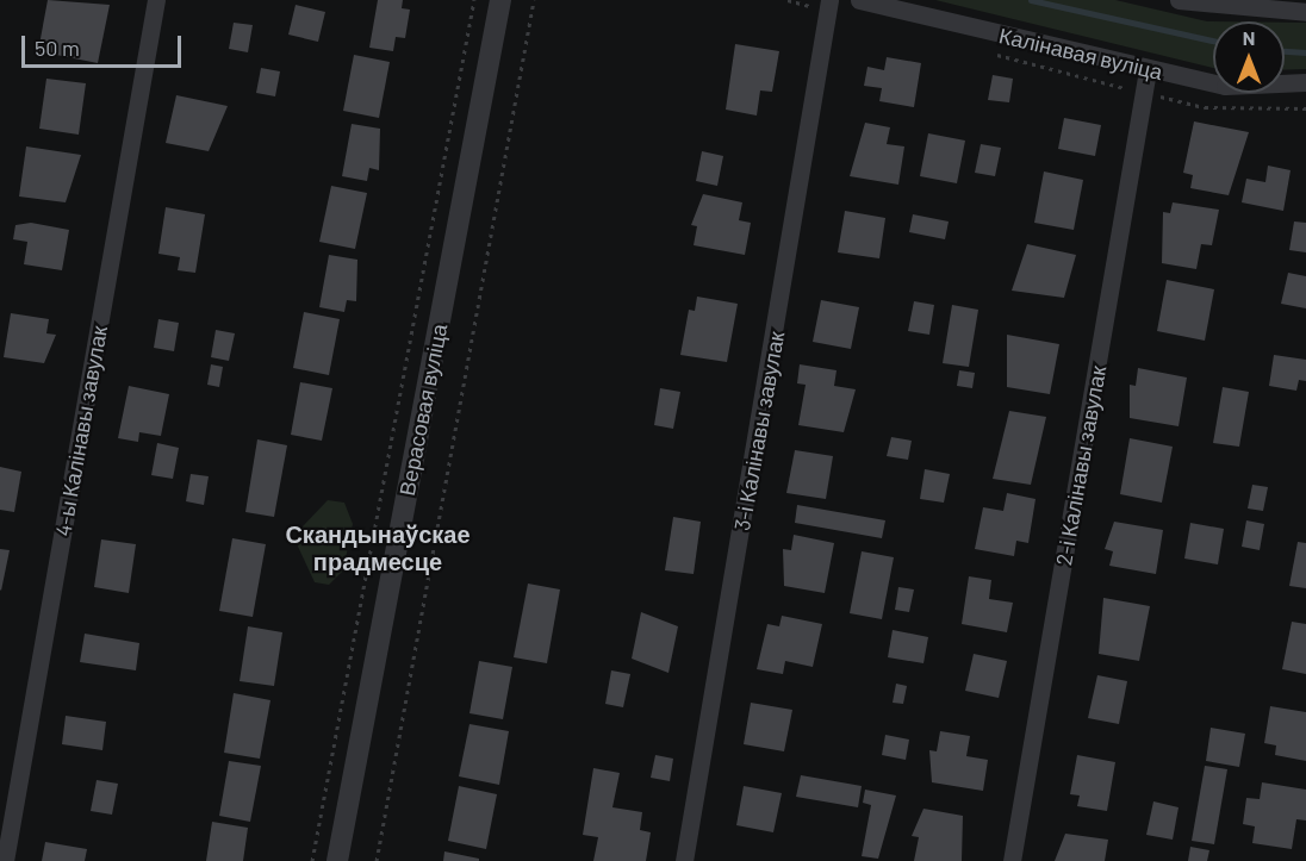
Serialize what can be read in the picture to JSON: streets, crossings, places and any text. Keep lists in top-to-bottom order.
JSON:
{
  "streets": {
    "street": [
      "Калінавая вуліца",
      "Верасовая вуліца",
      "4-ы Калінавы завулак",
      "3-і Калінавы завулак",
      "2-і Калінавы завулак"
    ]
  },
  "crossings": [
    ["Калінавая вуліца", "2-і Калінавы завулак"]
  ],
  "districts": ["Скандынаўскае прадмесце"],
  "scale_bar": "50 m",
  "north": "top"
}
